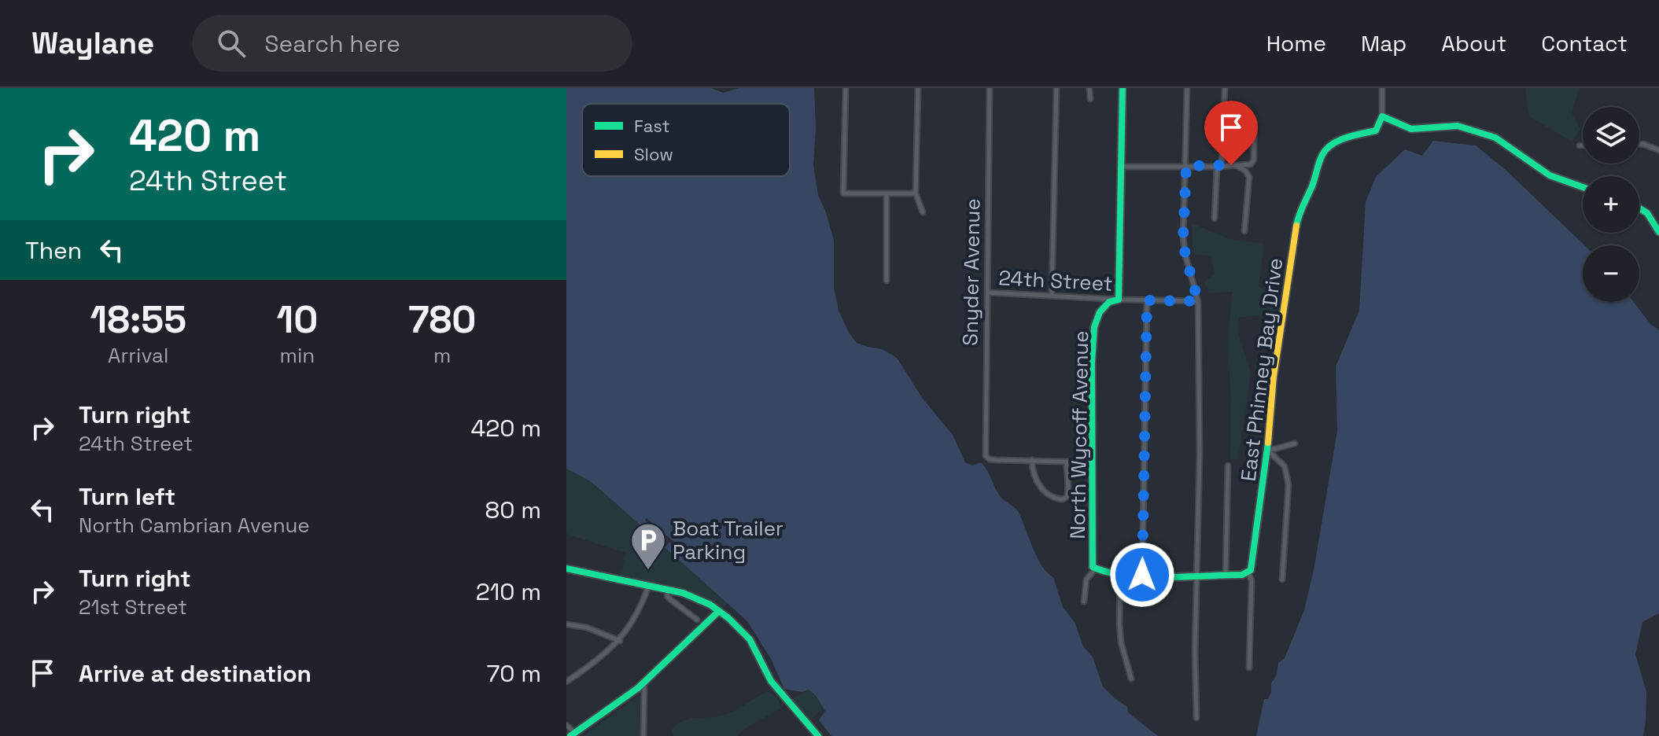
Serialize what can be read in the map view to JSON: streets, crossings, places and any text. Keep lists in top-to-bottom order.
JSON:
{
  "streets": {
    "street": [
      "Snyder Avenue",
      "24th Street",
      "East Phinney Bay Drive",
      "North Wycoff Avenue"
    ]
  },
  "crossings": [
    ["Snyder Avenue", "24th Street"],
    ["24th Street", "North Wycoff Avenue"]
  ],
  "places": {
    "parking": ["Boat Trailer Parking"]
  },
  "legend": ["Fast", "Slow"],
  "page": {
    "header": "Waylane",
    "search": "Search here",
    "nav": [
      "Home",
      "Map",
      "About",
      "Contact"
    ],
    "turn": ["420 m", "24th Street"],
    "map_buttons": ["+", "−"],
    "then": "Then",
    "eta": [
      "18:55",
      "Arrival",
      "10",
      "min",
      "780",
      "m"
    ],
    "list": [
      {
        "name": "Turn right",
        "note": "24th Street",
        "value": "420 m"
      },
      {
        "name": "Turn left",
        "note": "North Cambrian Avenue",
        "value": "80 m"
      },
      {
        "name": "Turn right",
        "note": "21st Street",
        "value": "210 m"
      },
      {
        "name": "Arrive at destination",
        "value": "70 m"
      }
    ]
  }
}
